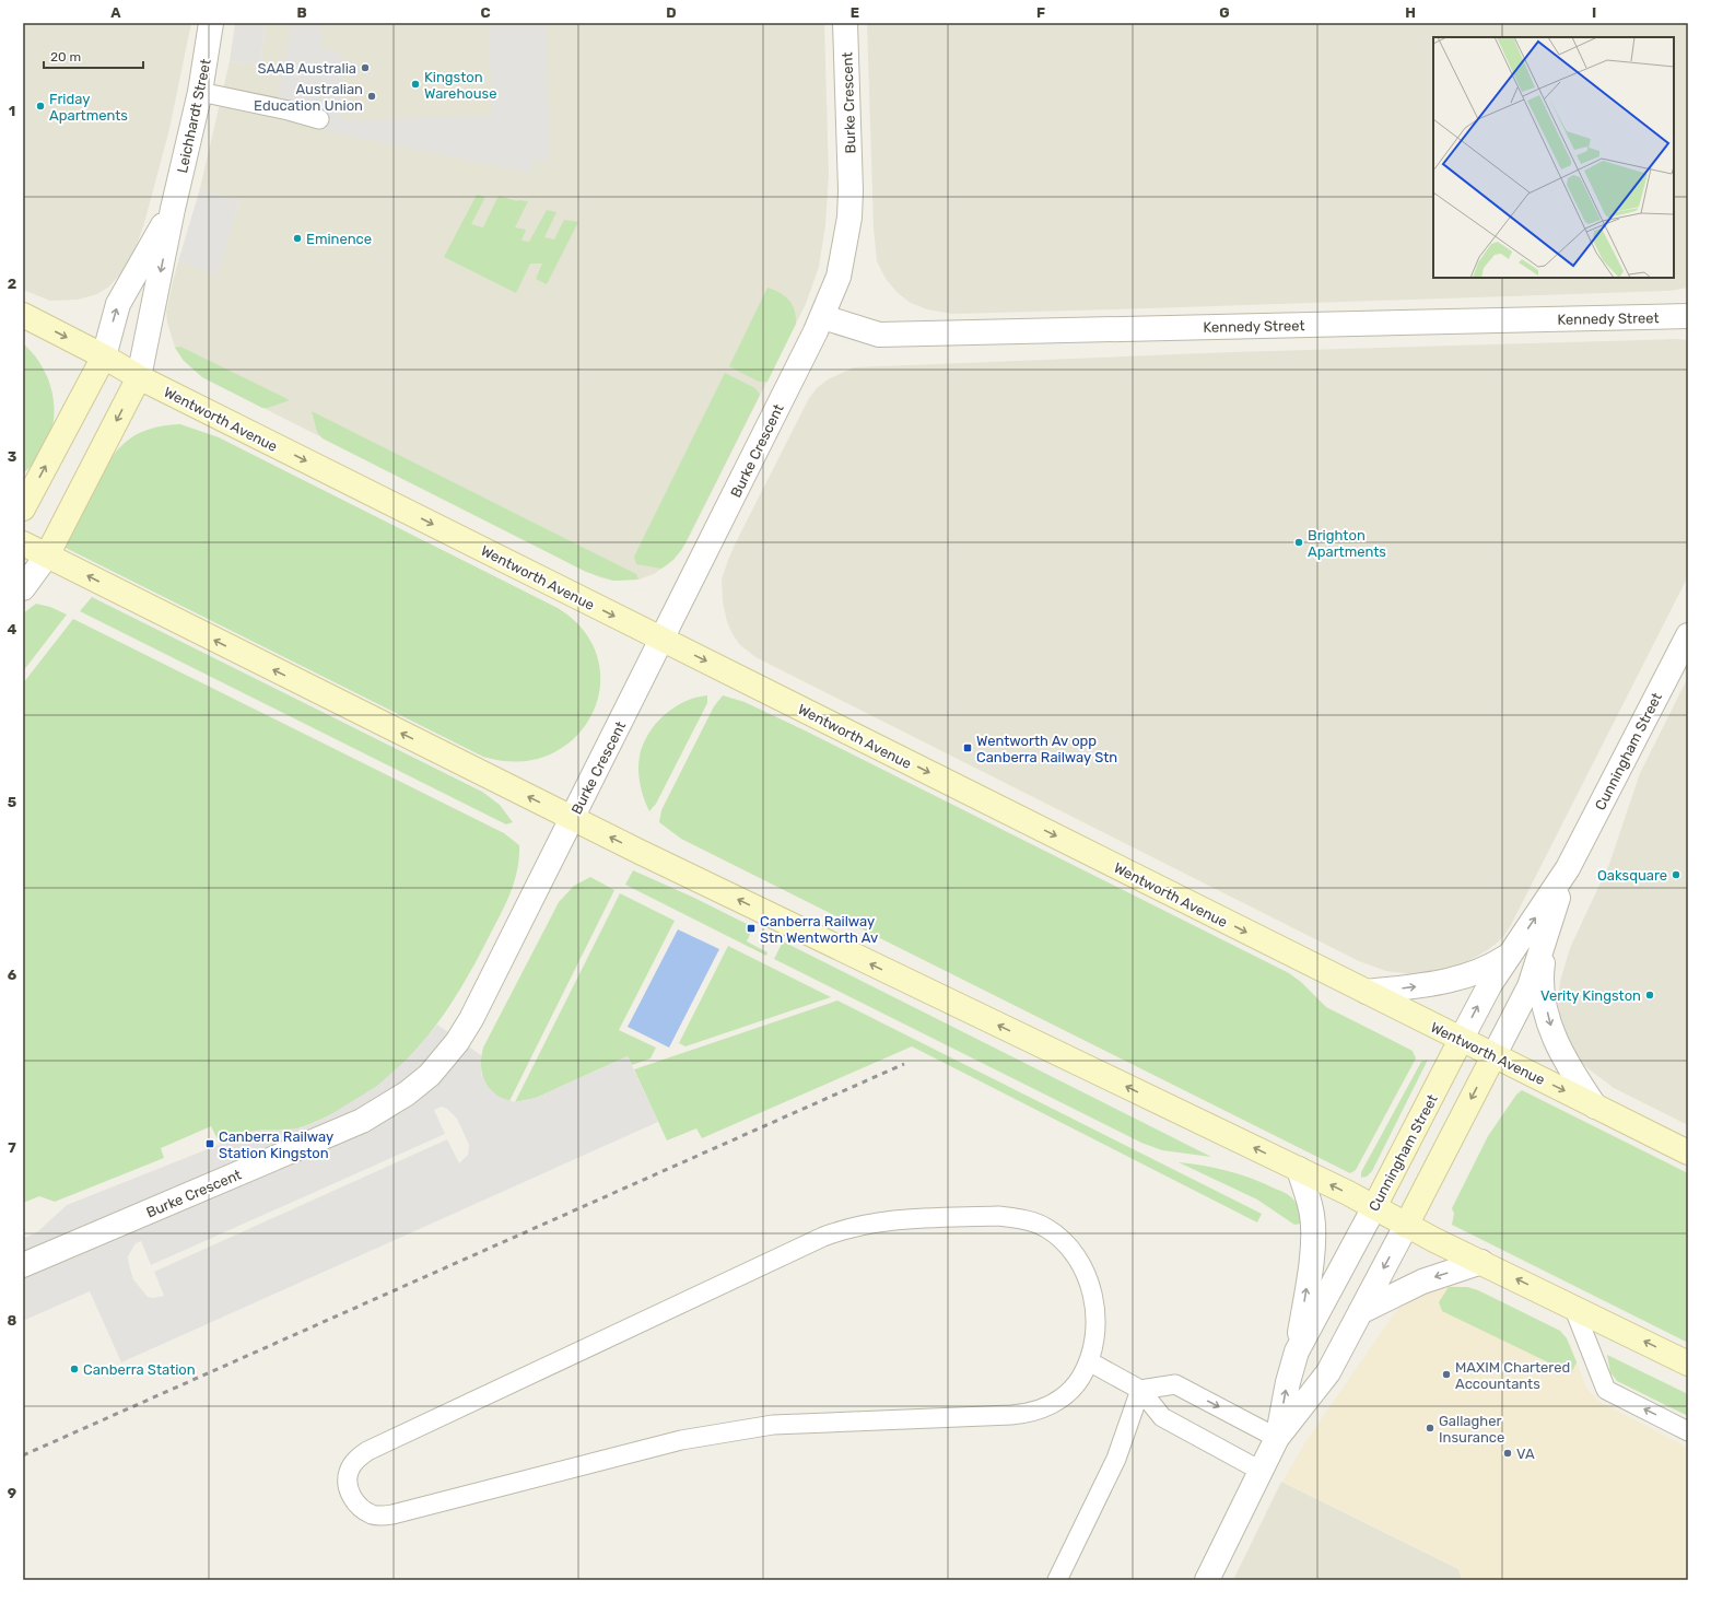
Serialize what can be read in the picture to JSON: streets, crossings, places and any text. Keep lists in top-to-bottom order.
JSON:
{
  "streets": {
    "main road": ["Wentworth Avenue", "Cunningham Street"],
    "street": ["Burke Crescent", "Leichhardt Street", "Kennedy Street"]
  },
  "crossings": [
    ["Burke Crescent", "Kennedy Street"],
    ["Burke Crescent", "Wentworth Avenue"],
    ["Leichhardt Street", "Wentworth Avenue"],
    ["Wentworth Avenue", "Cunningham Street"]
  ],
  "places": {
    "other": [
      "SAAB Australia",
      "Kingston Warehouse",
      "Australian Education Union",
      "Friday Apartments",
      "Eminence",
      "Brighton Apartments",
      "Oaksquare",
      "Verity Kingston",
      "Canberra Station",
      "MAXIM Chartered Accountants",
      "Gallagher Insurance",
      "VA"
    ],
    "transit": ["Wentworth Av opp Canberra Railway Stn", "Canberra Railway Stn Wentworth Av", "Canberra Railway Station Kingston"]
  },
  "scale_bar": "20 m",
  "grid": {
    "columns": [
      "A",
      "B",
      "C",
      "D",
      "E",
      "F",
      "G",
      "H",
      "I"
    ],
    "rows": [
      "1",
      "2",
      "3",
      "4",
      "5",
      "6",
      "7",
      "8",
      "9"
    ]
  }
}
